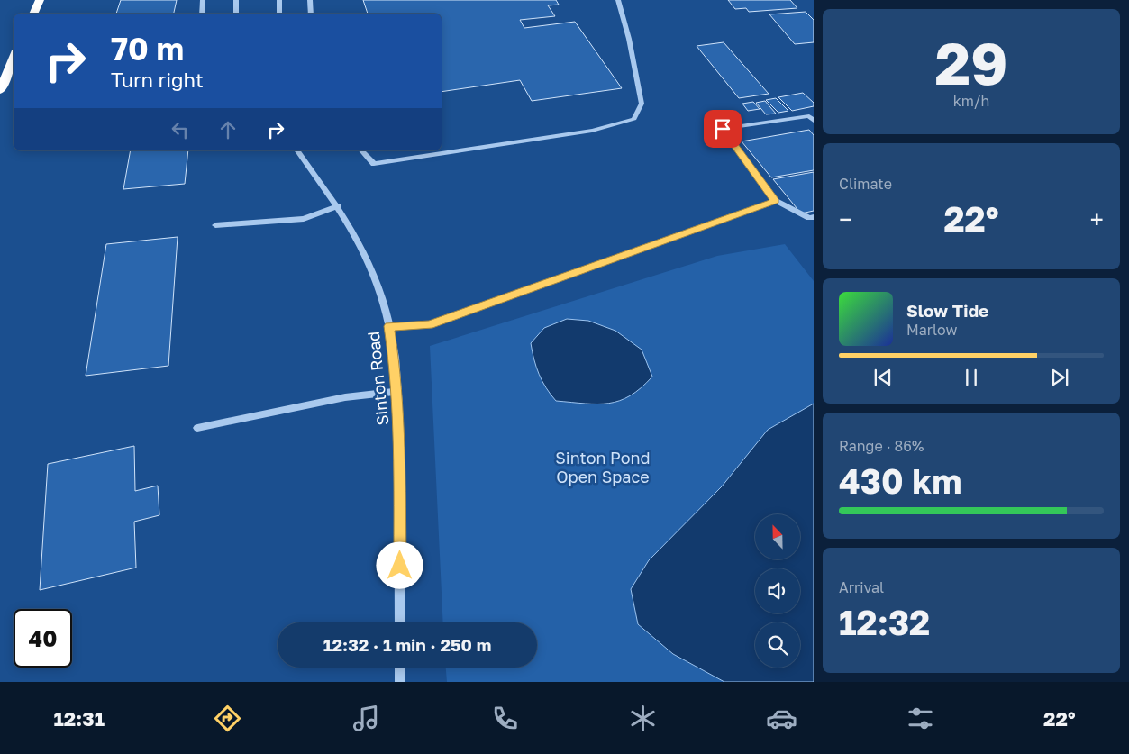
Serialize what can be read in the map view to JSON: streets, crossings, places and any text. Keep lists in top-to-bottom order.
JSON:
{
  "streets": {
    "street": ["Sinton Road"]
  },
  "parks": ["Sinton Pond Open Space"],
  "north": "top",
  "page": {
    "tile": [
      ["29", "km/h"],
      "Climate",
      ["Range · 86%", "430 km"],
      ["Arrival", "12:32"]
    ],
    "turn": ["70 m", "Turn right"],
    "heat": ["−", "22°", "+"],
    "song": ["Slow Tide", "Marlow"],
    "limit": "40",
    "trip": "12:32 · 1 min · 250 m",
    "tabs": ["12:31", "22°"]
  }
}
